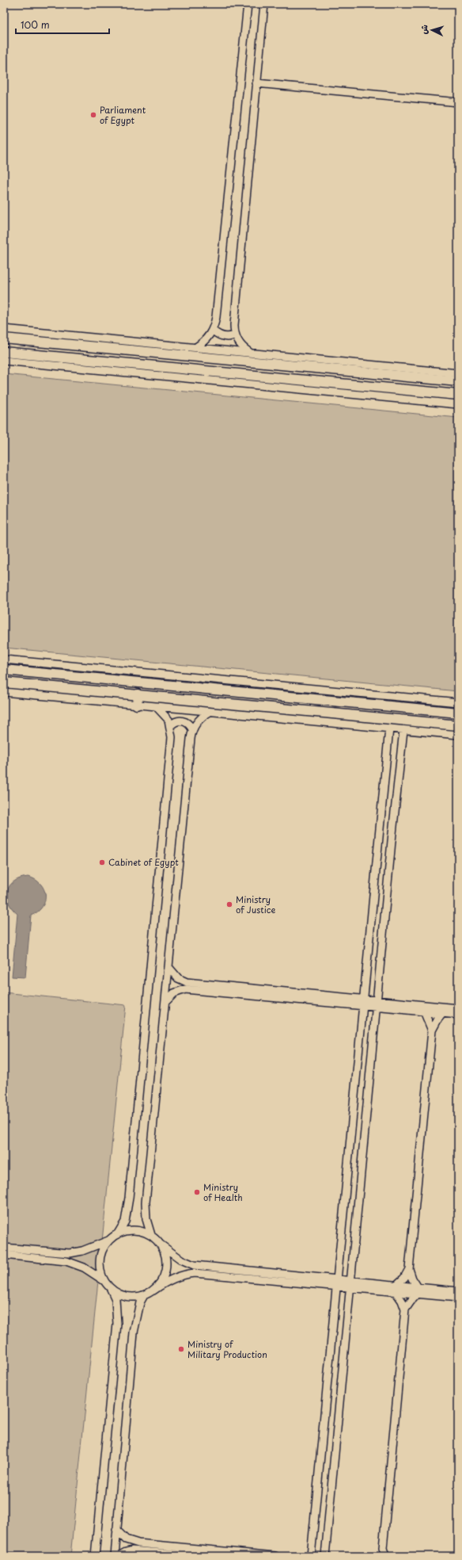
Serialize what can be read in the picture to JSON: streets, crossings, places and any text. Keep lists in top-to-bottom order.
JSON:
{
  "places": [
    "Parliament of Egypt",
    "Cabinet of Egypt",
    "Ministry of Justice",
    "Ministry of Health",
    "Ministry of Military Production"
  ],
  "scale_bar": "100 m",
  "north": "left"
}
